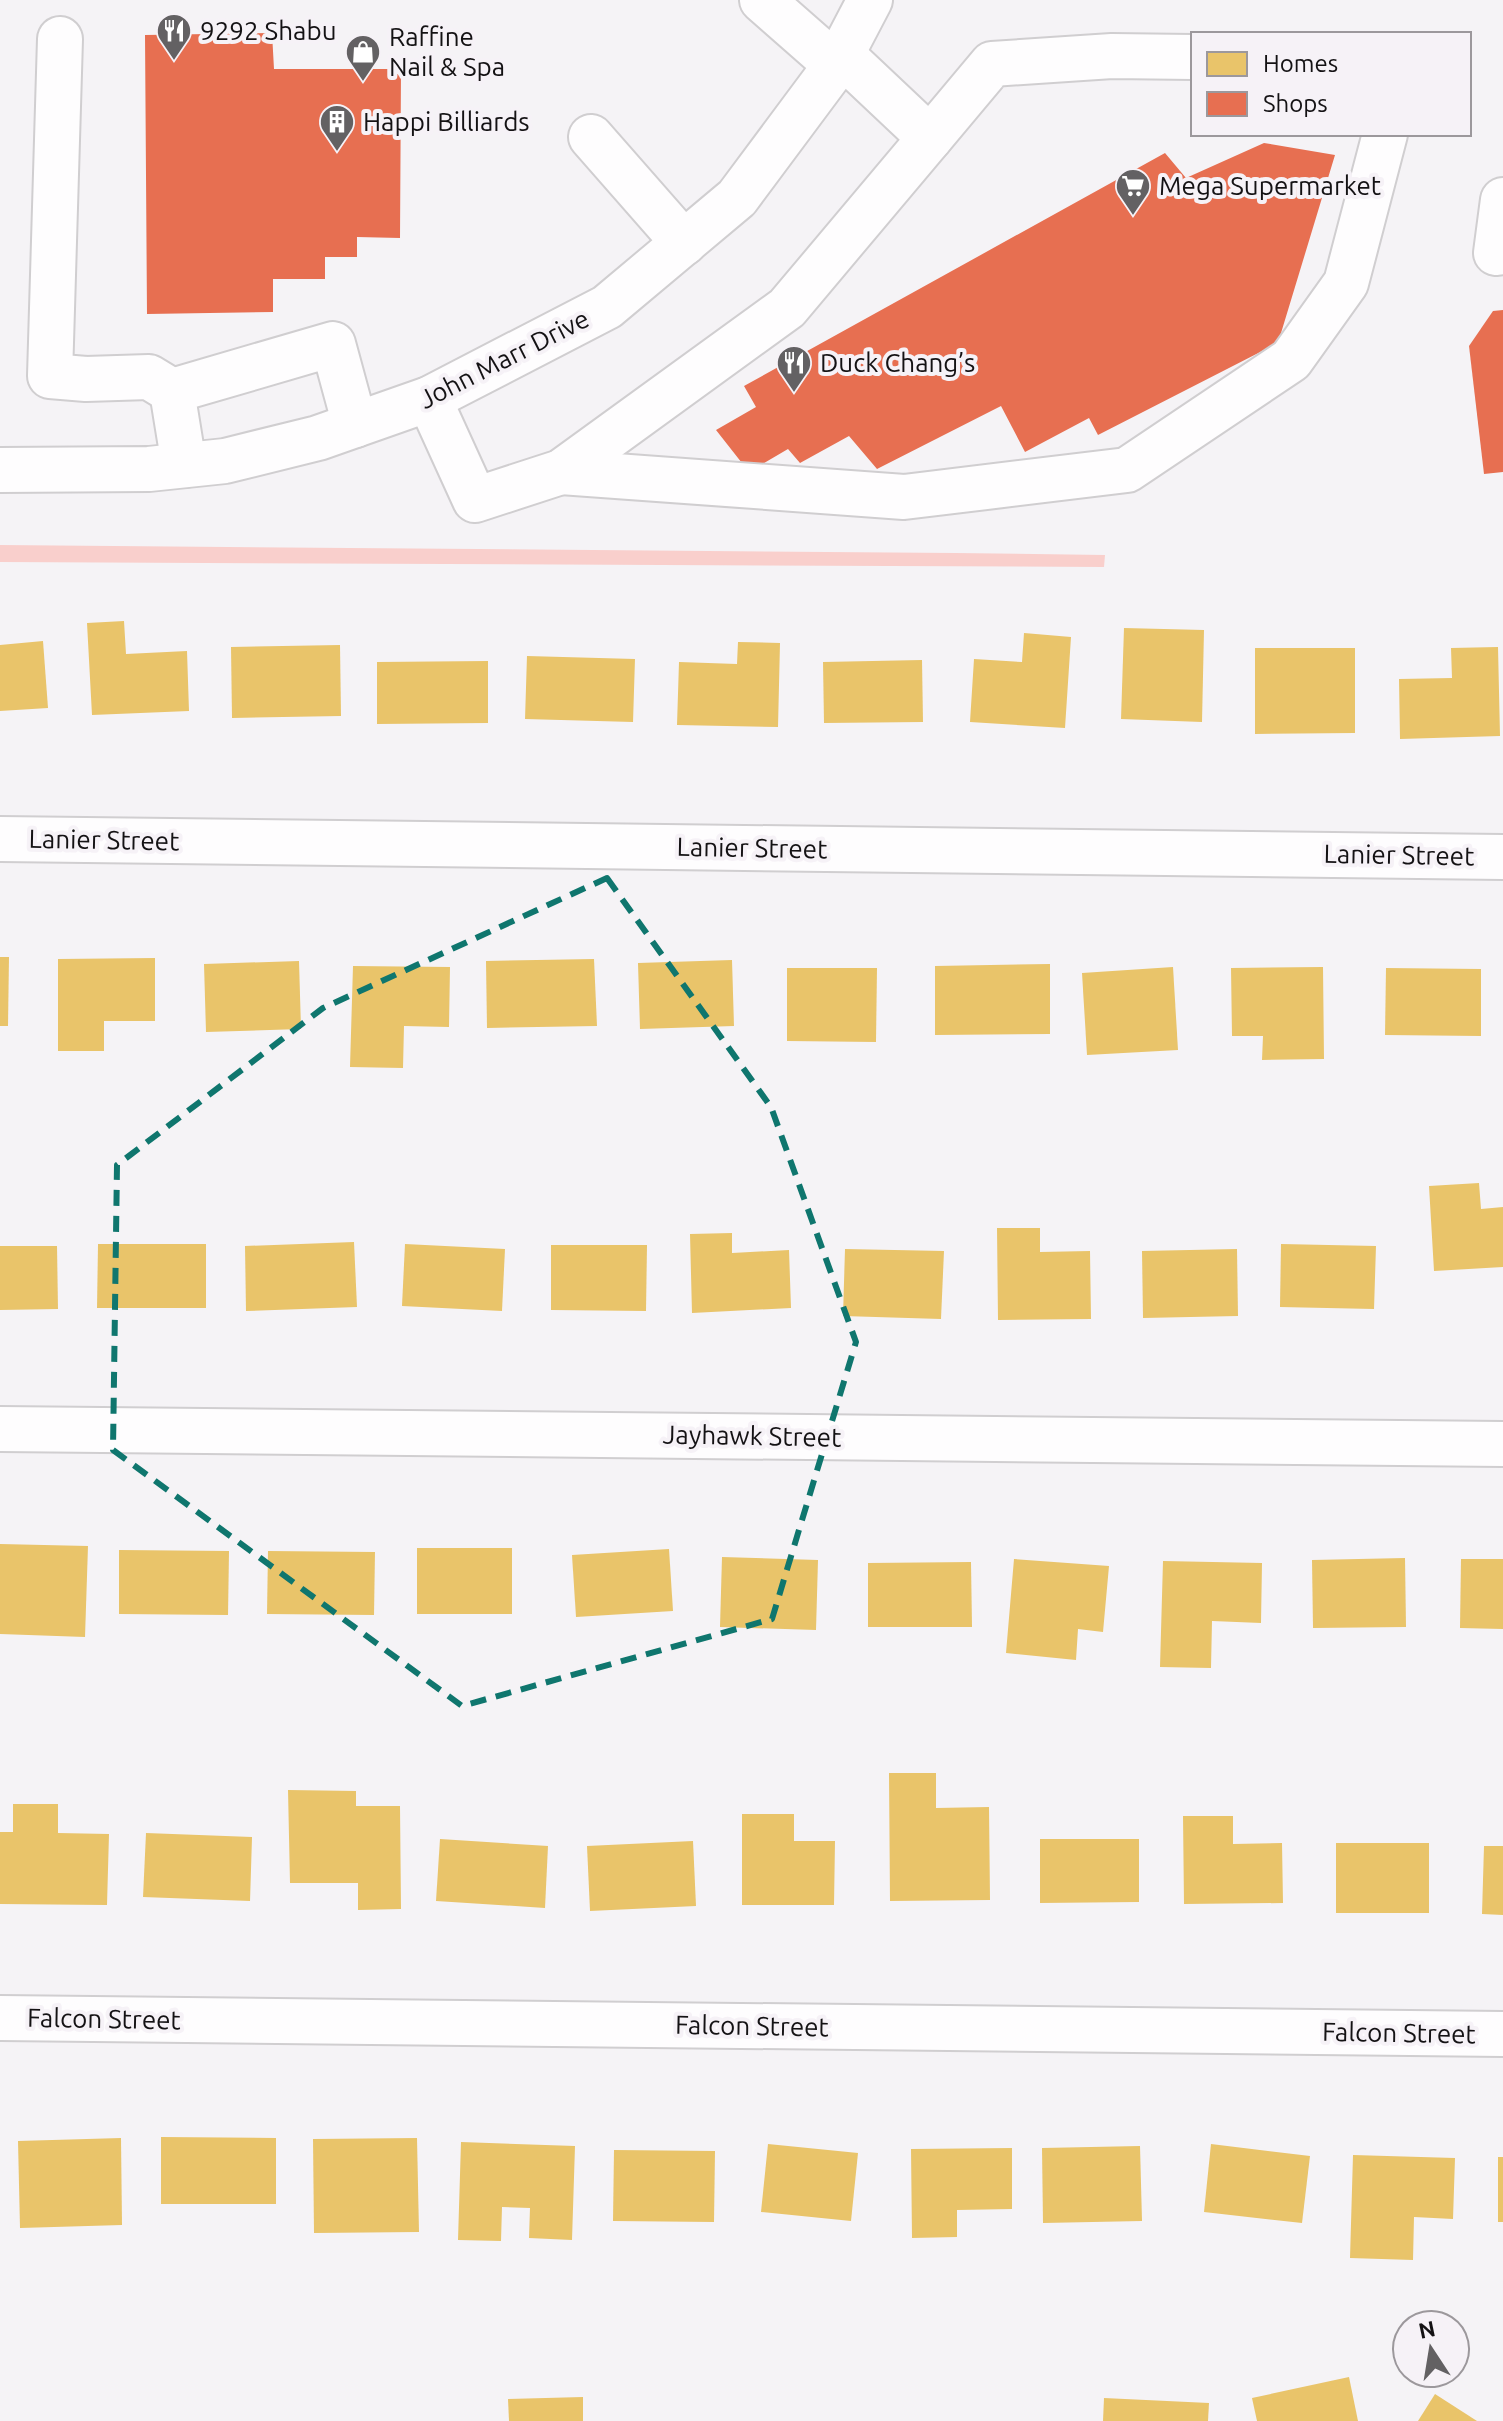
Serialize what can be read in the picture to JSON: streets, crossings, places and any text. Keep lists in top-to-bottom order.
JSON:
{
  "streets": {
    "street": [
      "John Marr Drive",
      "Lanier Street",
      "Jayhawk Street",
      "Falcon Street"
    ]
  },
  "places": {
    "restaurant": ["9292 Shabu", "Duck Chang’s"],
    "shop": ["Raffine Nail & Spa"],
    "building": ["Happi Billiards"],
    "supermarket": ["Mega Supermarket"]
  },
  "legend": ["Homes", "Shops"],
  "north": "top"
}
